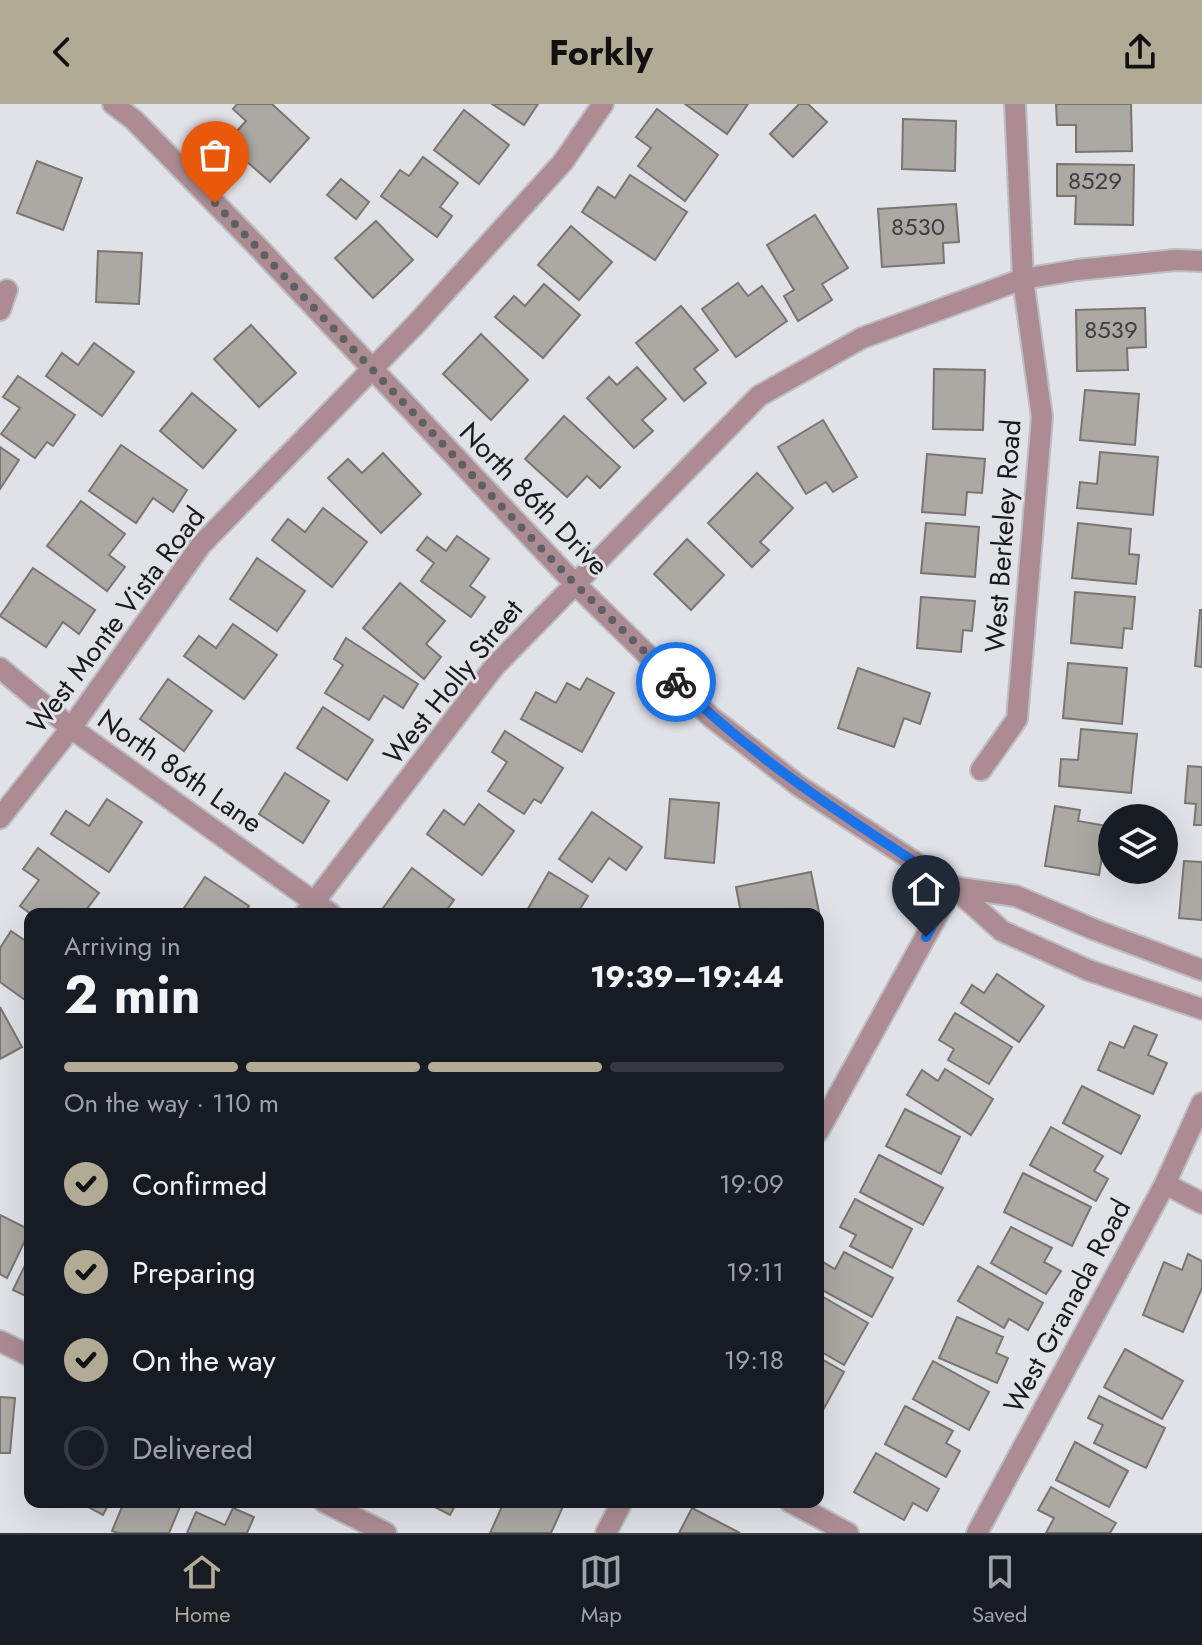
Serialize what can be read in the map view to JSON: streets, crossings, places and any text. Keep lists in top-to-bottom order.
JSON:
{
  "streets": {
    "street": [
      "North 86th Drive",
      "West Berkeley Road",
      "West Monte Vista Road",
      "West Holly Street",
      "North 86th Lane",
      "West Granada Road"
    ]
  },
  "crossings": [
    ["North 86th Drive", "West Monte Vista Road"],
    ["North 86th Drive", "West Holly Street"],
    ["West Berkeley Road", "West Holly Street"],
    ["West Monte Vista Road", "North 86th Lane"],
    ["West Holly Street", "North 86th Lane"]
  ],
  "house_numbers": ["8529", "8530", "8539"],
  "page": {
    "header": "Forkly",
    "heading": ["2 min", "Arriving in", "19:39–19:44"],
    "bar": "On the way · 110 m",
    "list": [
      ["Confirmed", "19:09"],
      ["Preparing", "19:11"],
      ["On the way", "19:18"],
      "Delivered"
    ],
    "tabs": ["Home", "Map", "Saved"]
  }
}
